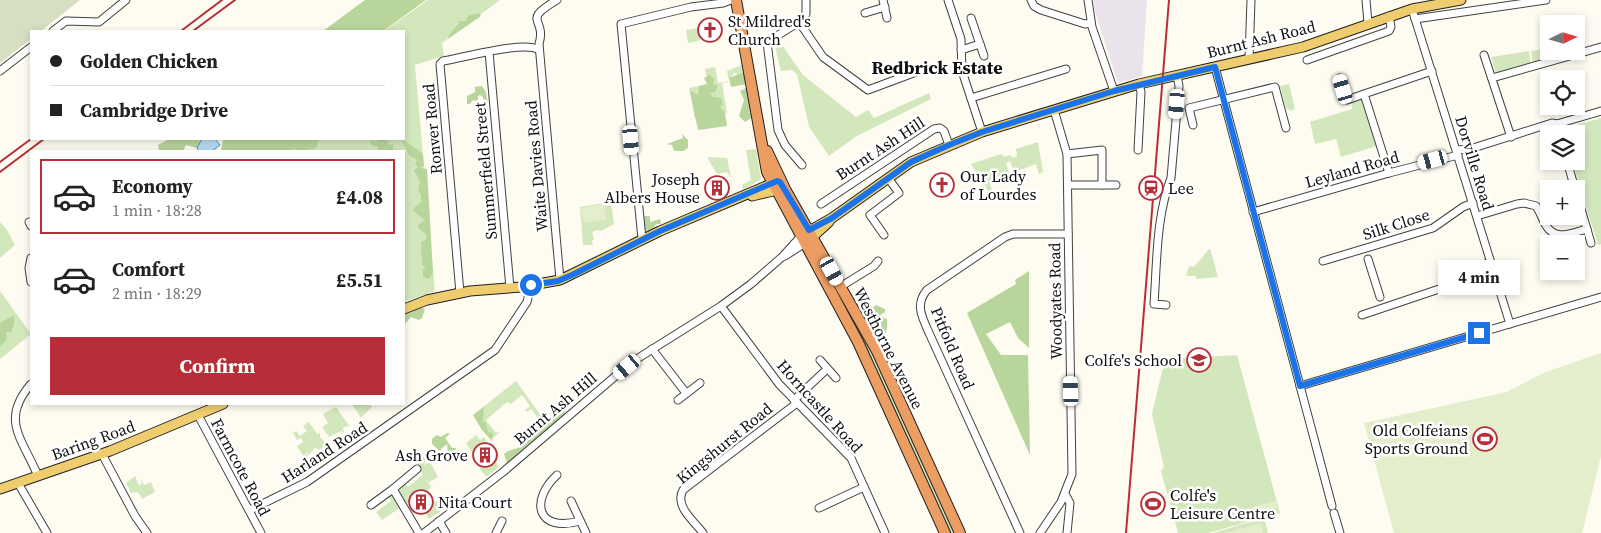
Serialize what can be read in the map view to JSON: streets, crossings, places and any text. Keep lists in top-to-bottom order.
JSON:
{
  "streets": {
    "highway": ["Westhorne Avenue"],
    "main road": ["Burnt Ash Road", "Burnt Ash Hill", "Baring Road"],
    "street": [
      "Ronver Road",
      "Dorville Road",
      "Waite Davies Road",
      "Leyland Road",
      "Summerfield Street",
      "Silk Close",
      "Woodyates Road",
      "Pitfold Road",
      "Horncastle Road",
      "Kingshurst Road",
      "Harland Road",
      "Farmcote Road"
    ]
  },
  "crossings": [
    ["Burnt Ash Road", "Burnt Ash Hill"],
    ["Burnt Ash Road", "Dorville Road"],
    ["Ronver Road", "Waite Davies Road"],
    ["Ronver Road", "Summerfield Street"],
    ["Burnt Ash Hill", "Woodyates Road"],
    ["Burnt Ash Hill", "Westhorne Avenue"],
    ["Burnt Ash Hill", "Horncastle Road"],
    ["Dorville Road", "Leyland Road"],
    ["Dorville Road", "Silk Close"],
    ["Woodyates Road", "Pitfold Road"],
    ["Horncastle Road", "Kingshurst Road"],
    ["Baring Road", "Farmcote Road"],
    ["Harland Road", "Farmcote Road"]
  ],
  "districts": ["Redbrick Estate"],
  "places": {
    "church": ["St Mildred's Church", "Our Lady of Lourdes"],
    "building": ["Joseph Albers House", "Ash Grove", "Nita Court"],
    "station": ["Lee"],
    "school or university": ["Colfe's School"],
    "sports": ["Old Colfeians Sports Ground", "Colfe's Leisure Centre"]
  },
  "north": "right",
  "page": {
    "map_buttons": ["+", "−"],
    "banner": ["Golden Chicken", "Cambridge Drive"],
    "list": [
      {
        "name": "Economy",
        "note": "1 min · 18:28",
        "value": "£4.08"
      },
      {
        "name": "Comfort",
        "note": "2 min · 18:29",
        "value": "£5.51"
      }
    ],
    "bubble": "4 min",
    "buttons": "Confirm"
  }
}
